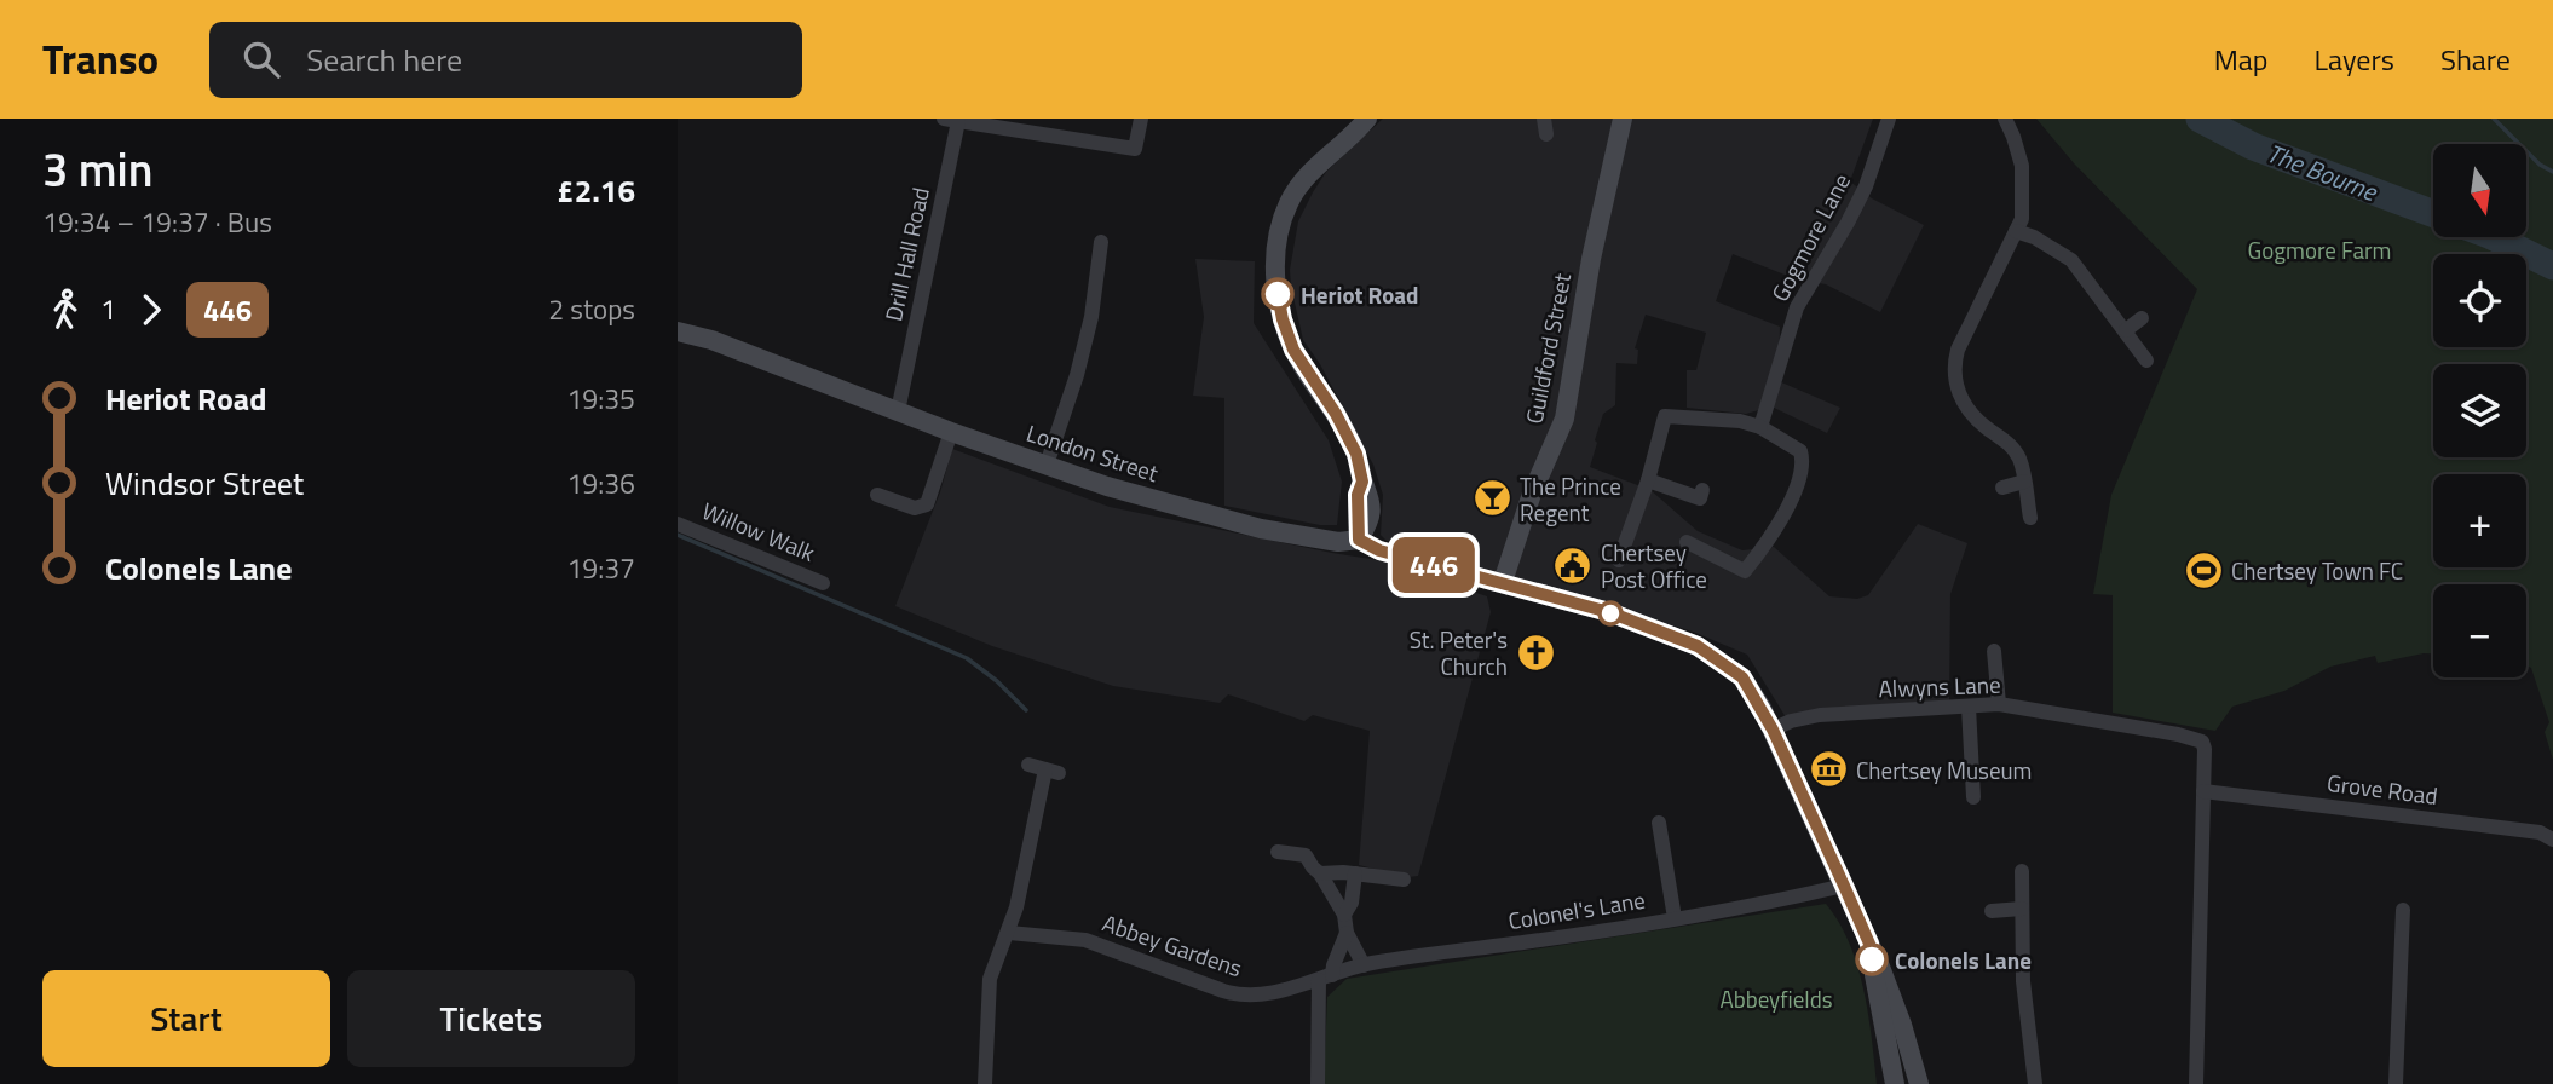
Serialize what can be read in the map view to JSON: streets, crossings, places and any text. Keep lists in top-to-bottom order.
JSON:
{
  "streets": {
    "main road": ["Guildford Street", "London Street"],
    "street": [
      "Gogmore Lane",
      "Drill Hall Road",
      "Willow Walk",
      "Alwyns Lane",
      "Grove Road",
      "Colonel's Lane",
      "Abbey Gardens"
    ]
  },
  "crossings": [
    ["Drill Hall Road", "London Street"],
    ["Guildford Street", "London Street"],
    ["London Street", "Alwyns Lane"],
    ["London Street", "Colonel's Lane"],
    ["Alwyns Lane", "Grove Road"],
    ["Colonel's Lane", "Abbey Gardens"]
  ],
  "water": ["The Bourne"],
  "parks": ["Gogmore Farm", "Abbeyfields"],
  "places": {
    "other": ["Heriot Road", "Colonels Lane"],
    "bar": ["The Prince Regent"],
    "public building": ["Chertsey Post Office"],
    "sports": ["Chertsey Town FC"],
    "church": ["St. Peter's Church"],
    "museum": ["Chertsey Museum"]
  },
  "lines": ["bus line 446"],
  "north": "bottom",
  "page": {
    "header": "Transo",
    "search": "Search here",
    "nav": ["Map", "Layers", "Share"],
    "heading": ["3 min", "19:34 – 19:37 · Bus", "£2.16"],
    "on_map": "446",
    "map_buttons": ["+", "−"],
    "legs": ["1", "446", "2 stops"],
    "list": [
      {
        "name": "Heriot Road",
        "value": "19:35"
      },
      {
        "name": "Windsor Street",
        "value": "19:36"
      },
      {
        "name": "Colonels Lane",
        "value": "19:37"
      }
    ],
    "buttons": ["Start", "Tickets"]
  }
}
